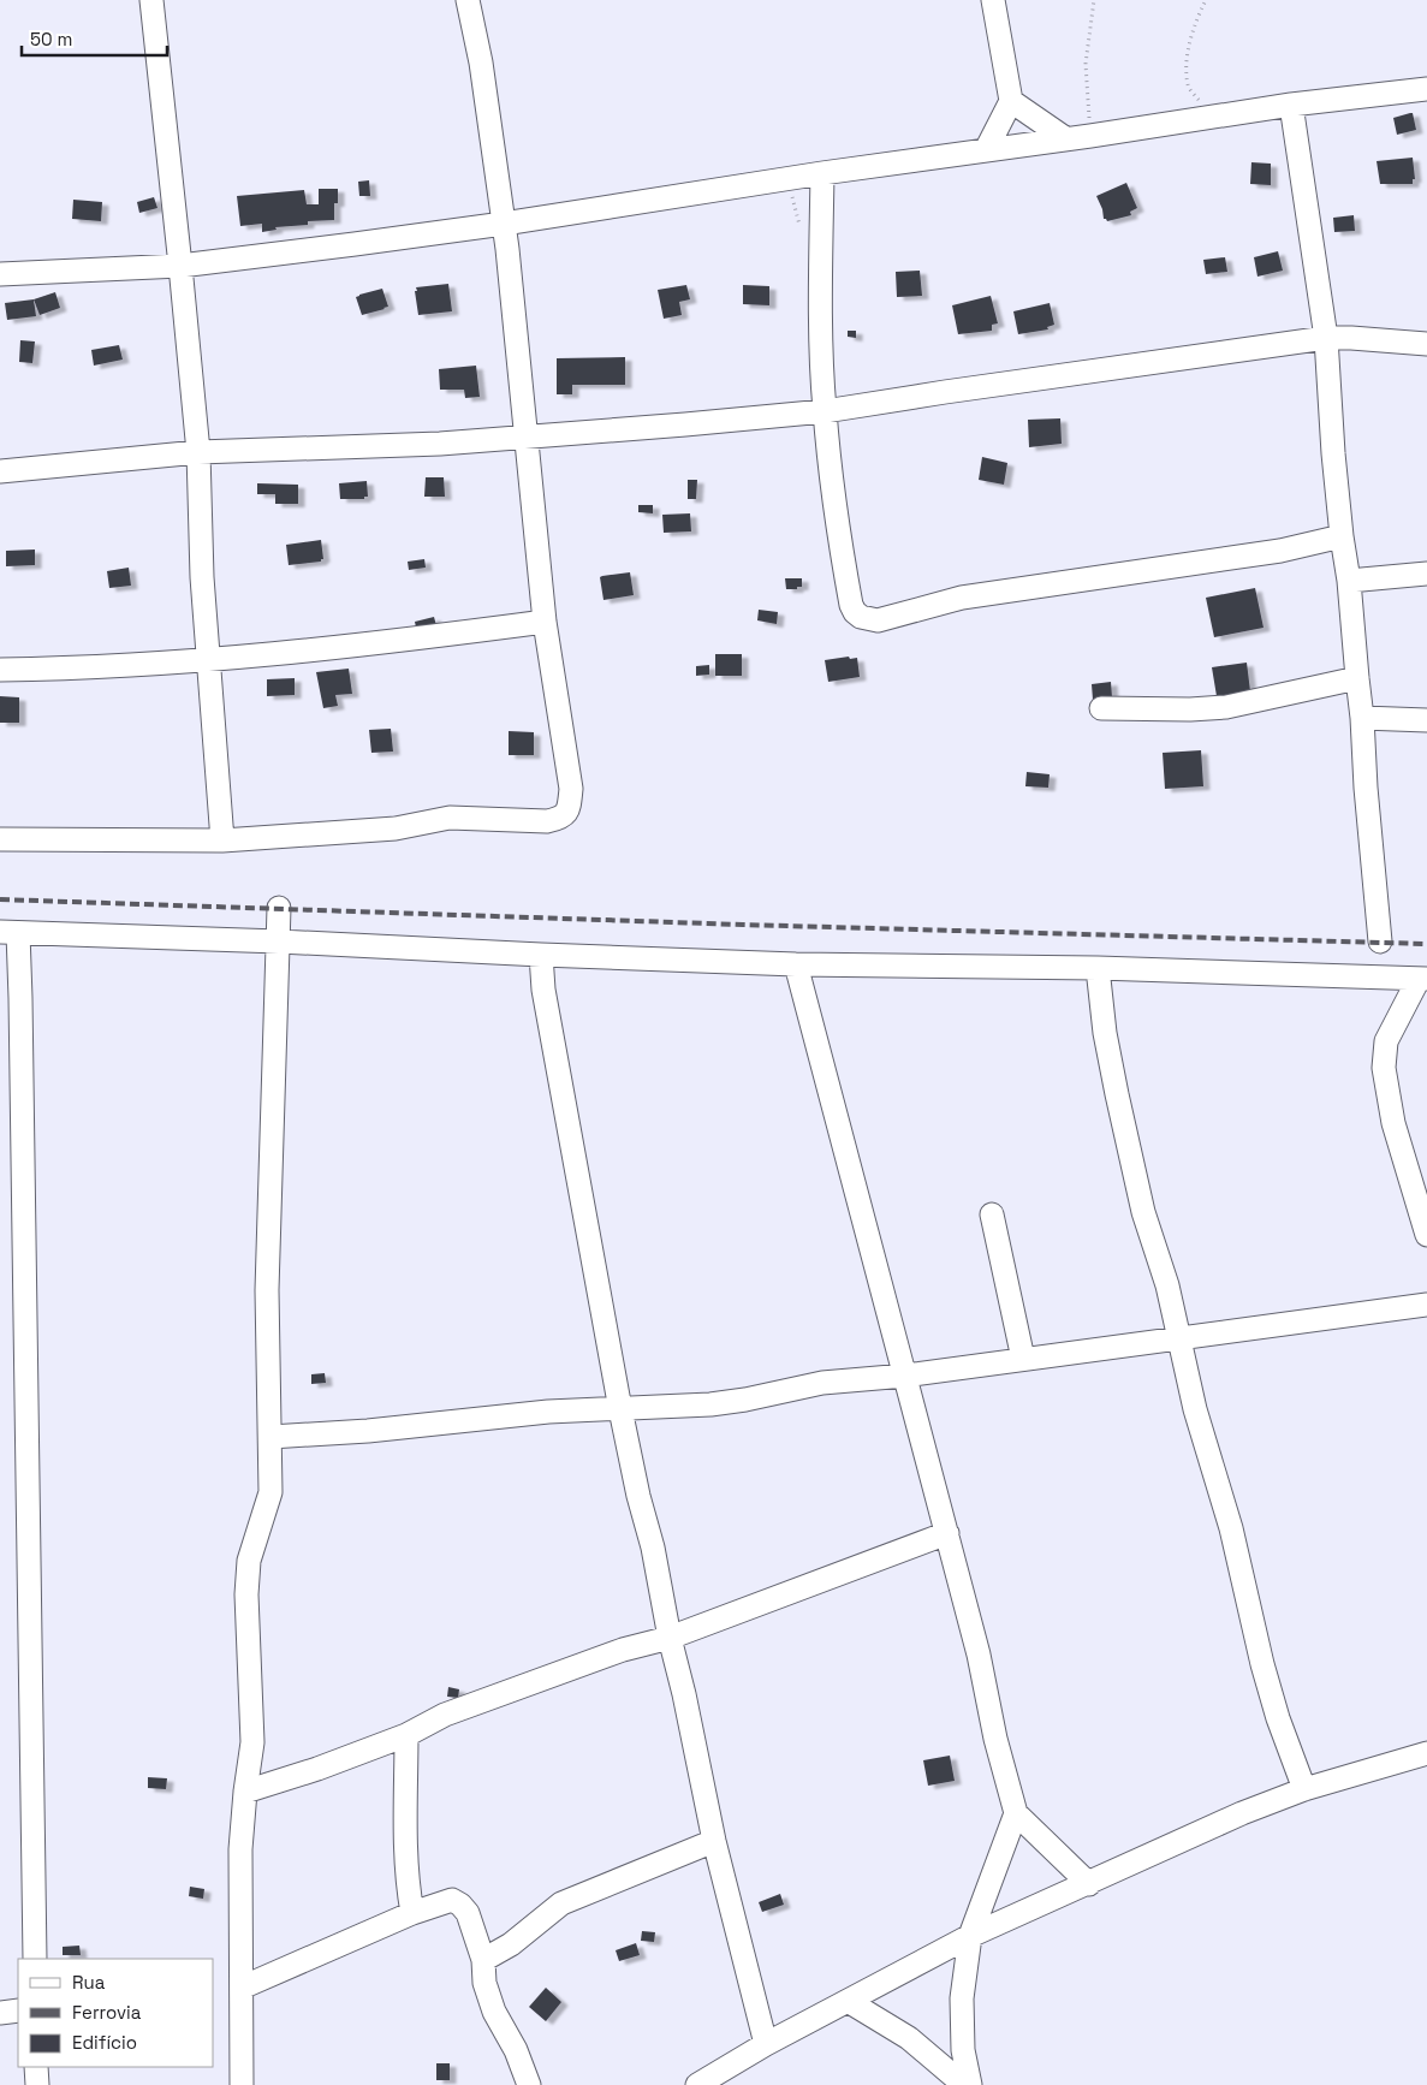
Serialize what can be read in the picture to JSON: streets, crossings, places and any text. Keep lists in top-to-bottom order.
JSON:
{
  "legend": ["Rua", "Ferrovia", "Edifício"],
  "scale_bar": "50 m"
}
